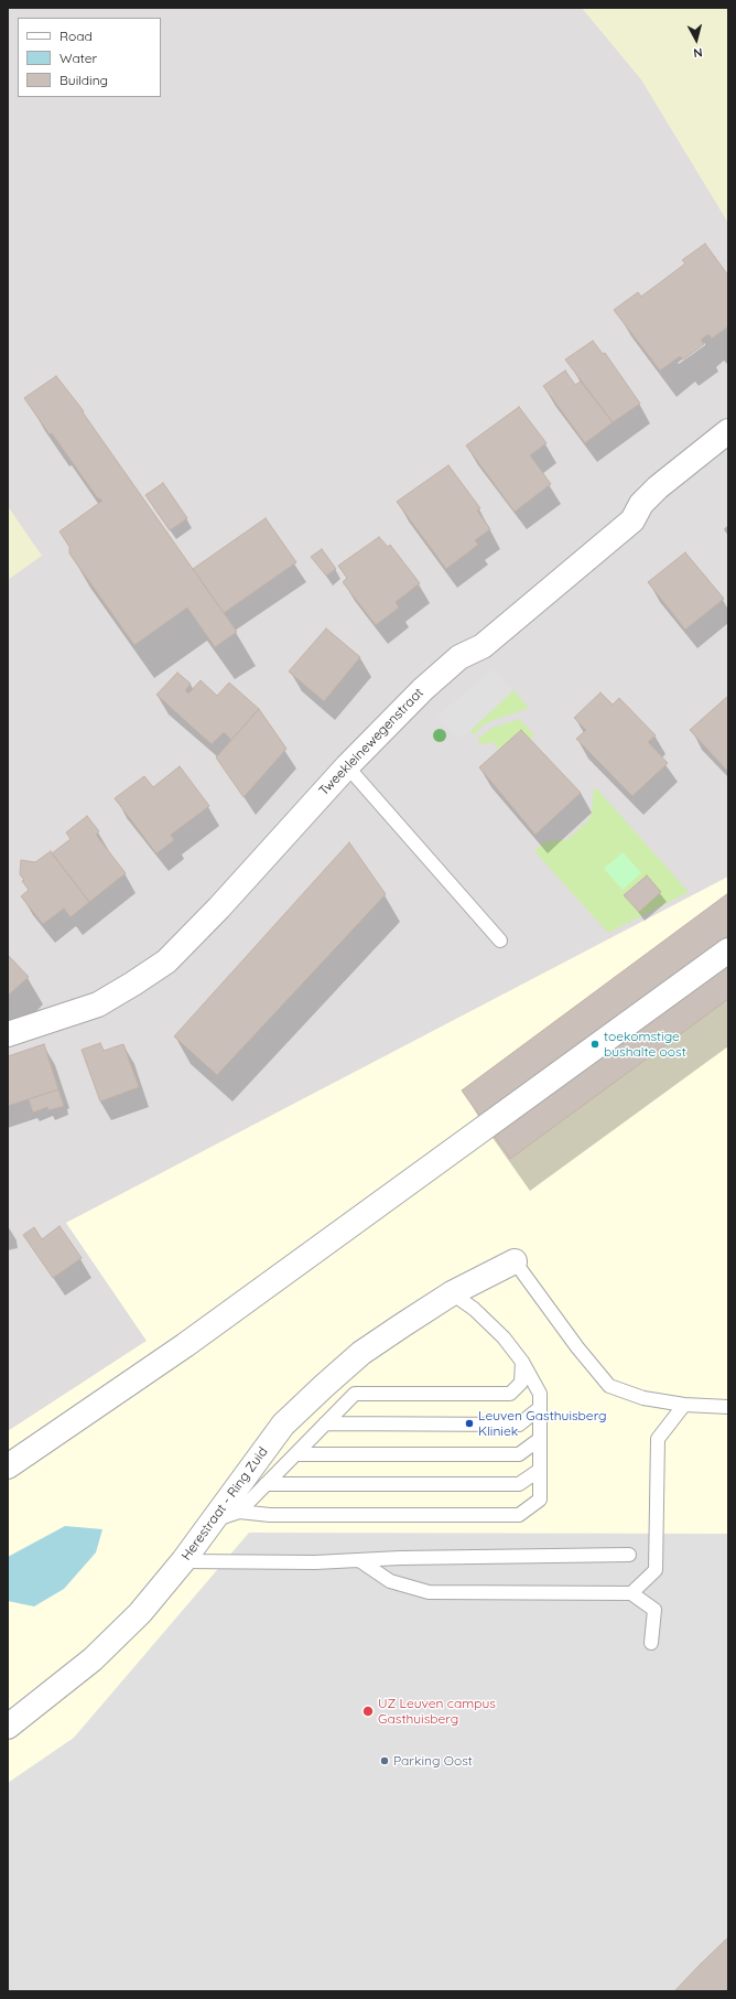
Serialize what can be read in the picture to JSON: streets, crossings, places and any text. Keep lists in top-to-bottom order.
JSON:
{
  "streets": {
    "street": ["Tweekleinewegenstraat", "Herestraat - Ring Zuid"]
  },
  "places": [
    "toekomstige bushalte oost",
    "Leuven Gasthuisberg Kliniek",
    "UZ Leuven campus Gasthuisberg",
    "Parking Oost"
  ],
  "legend": ["Road", "Water", "Building"],
  "north": "bottom"
}
